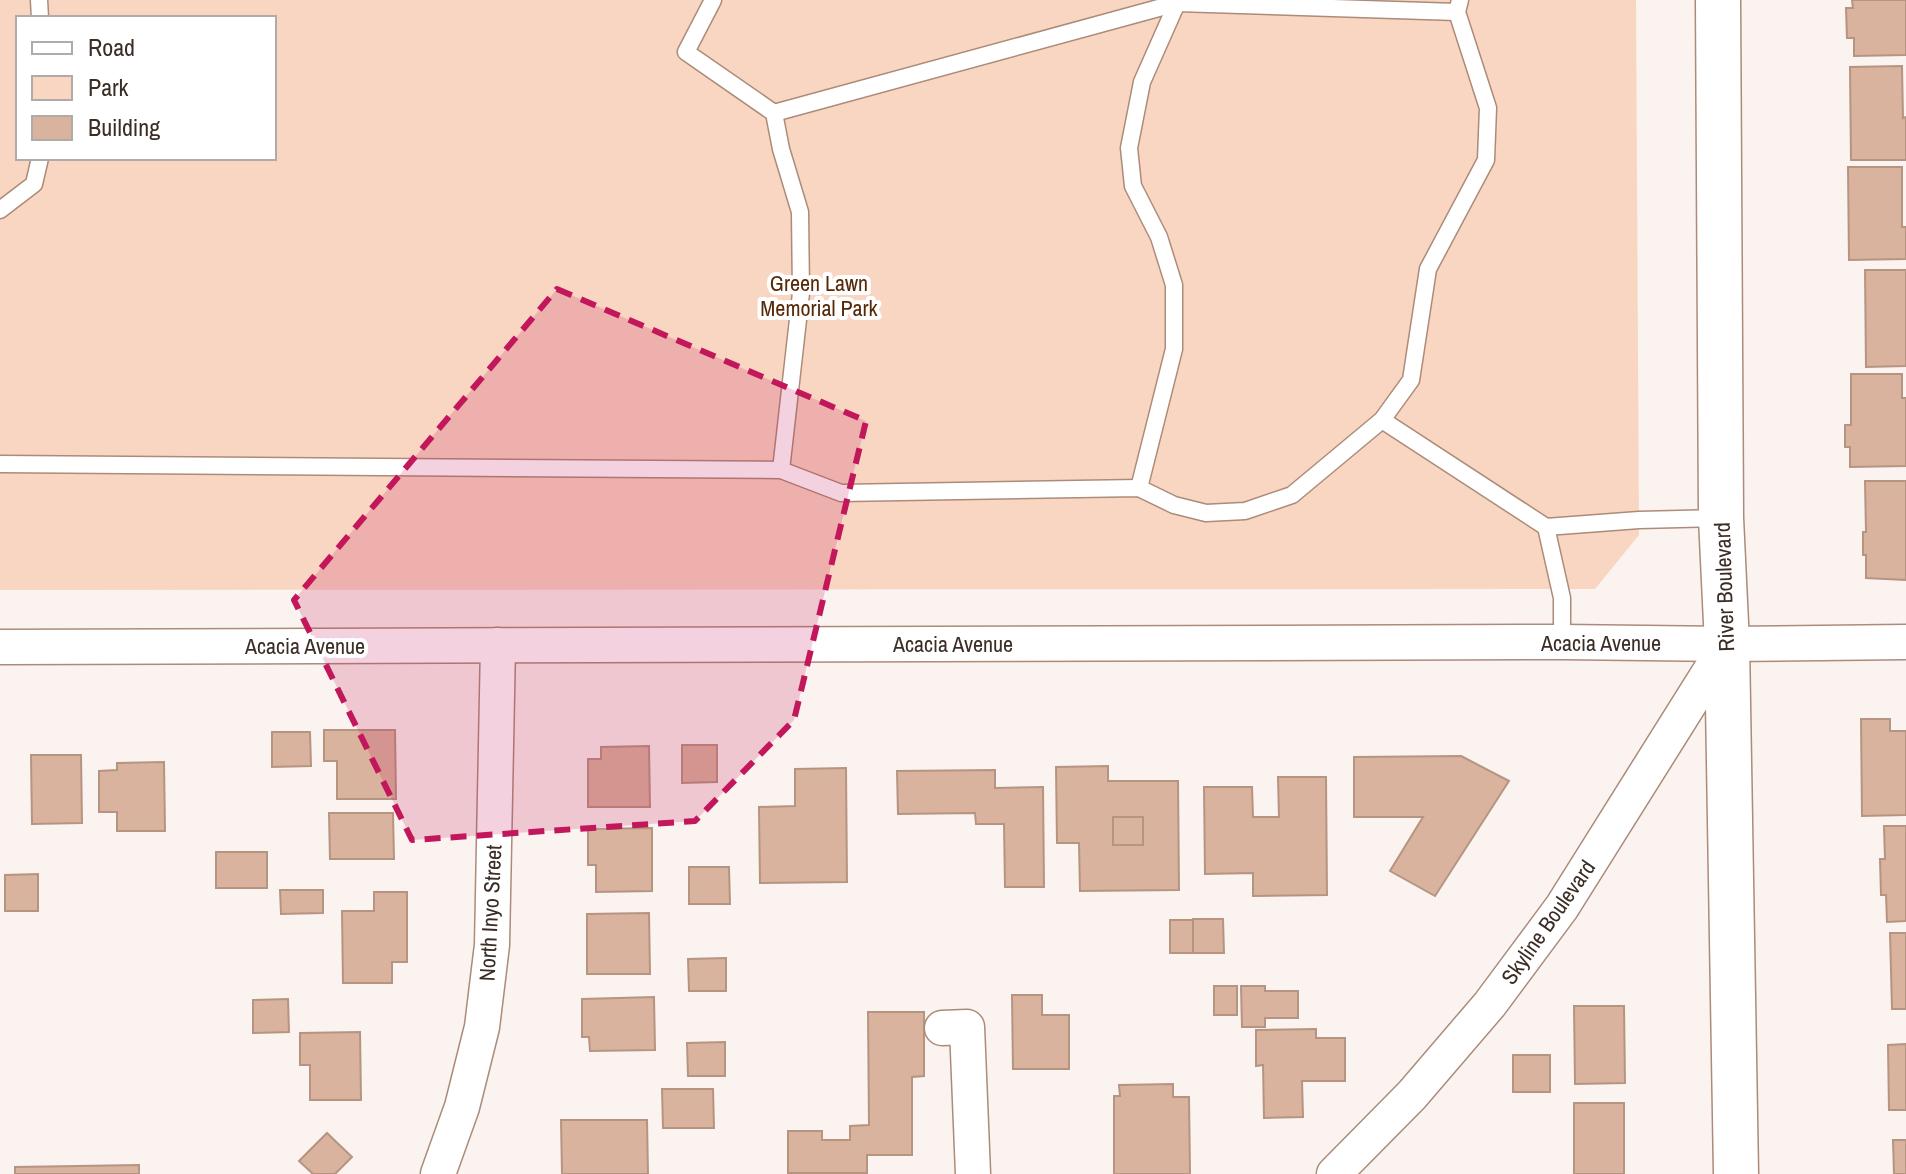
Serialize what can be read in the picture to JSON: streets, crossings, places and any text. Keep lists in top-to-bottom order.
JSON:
{
  "streets": {
    "main road": ["River Boulevard"],
    "street": ["Acacia Avenue", "North Inyo Street", "Skyline Boulevard"]
  },
  "crossings": [
    ["River Boulevard", "Acacia Avenue"],
    ["River Boulevard", "Skyline Boulevard"],
    ["Acacia Avenue", "North Inyo Street"],
    ["Acacia Avenue", "Skyline Boulevard"]
  ],
  "parks": ["Green Lawn Memorial Park"],
  "legend": ["Road", "Park", "Building"]
}
